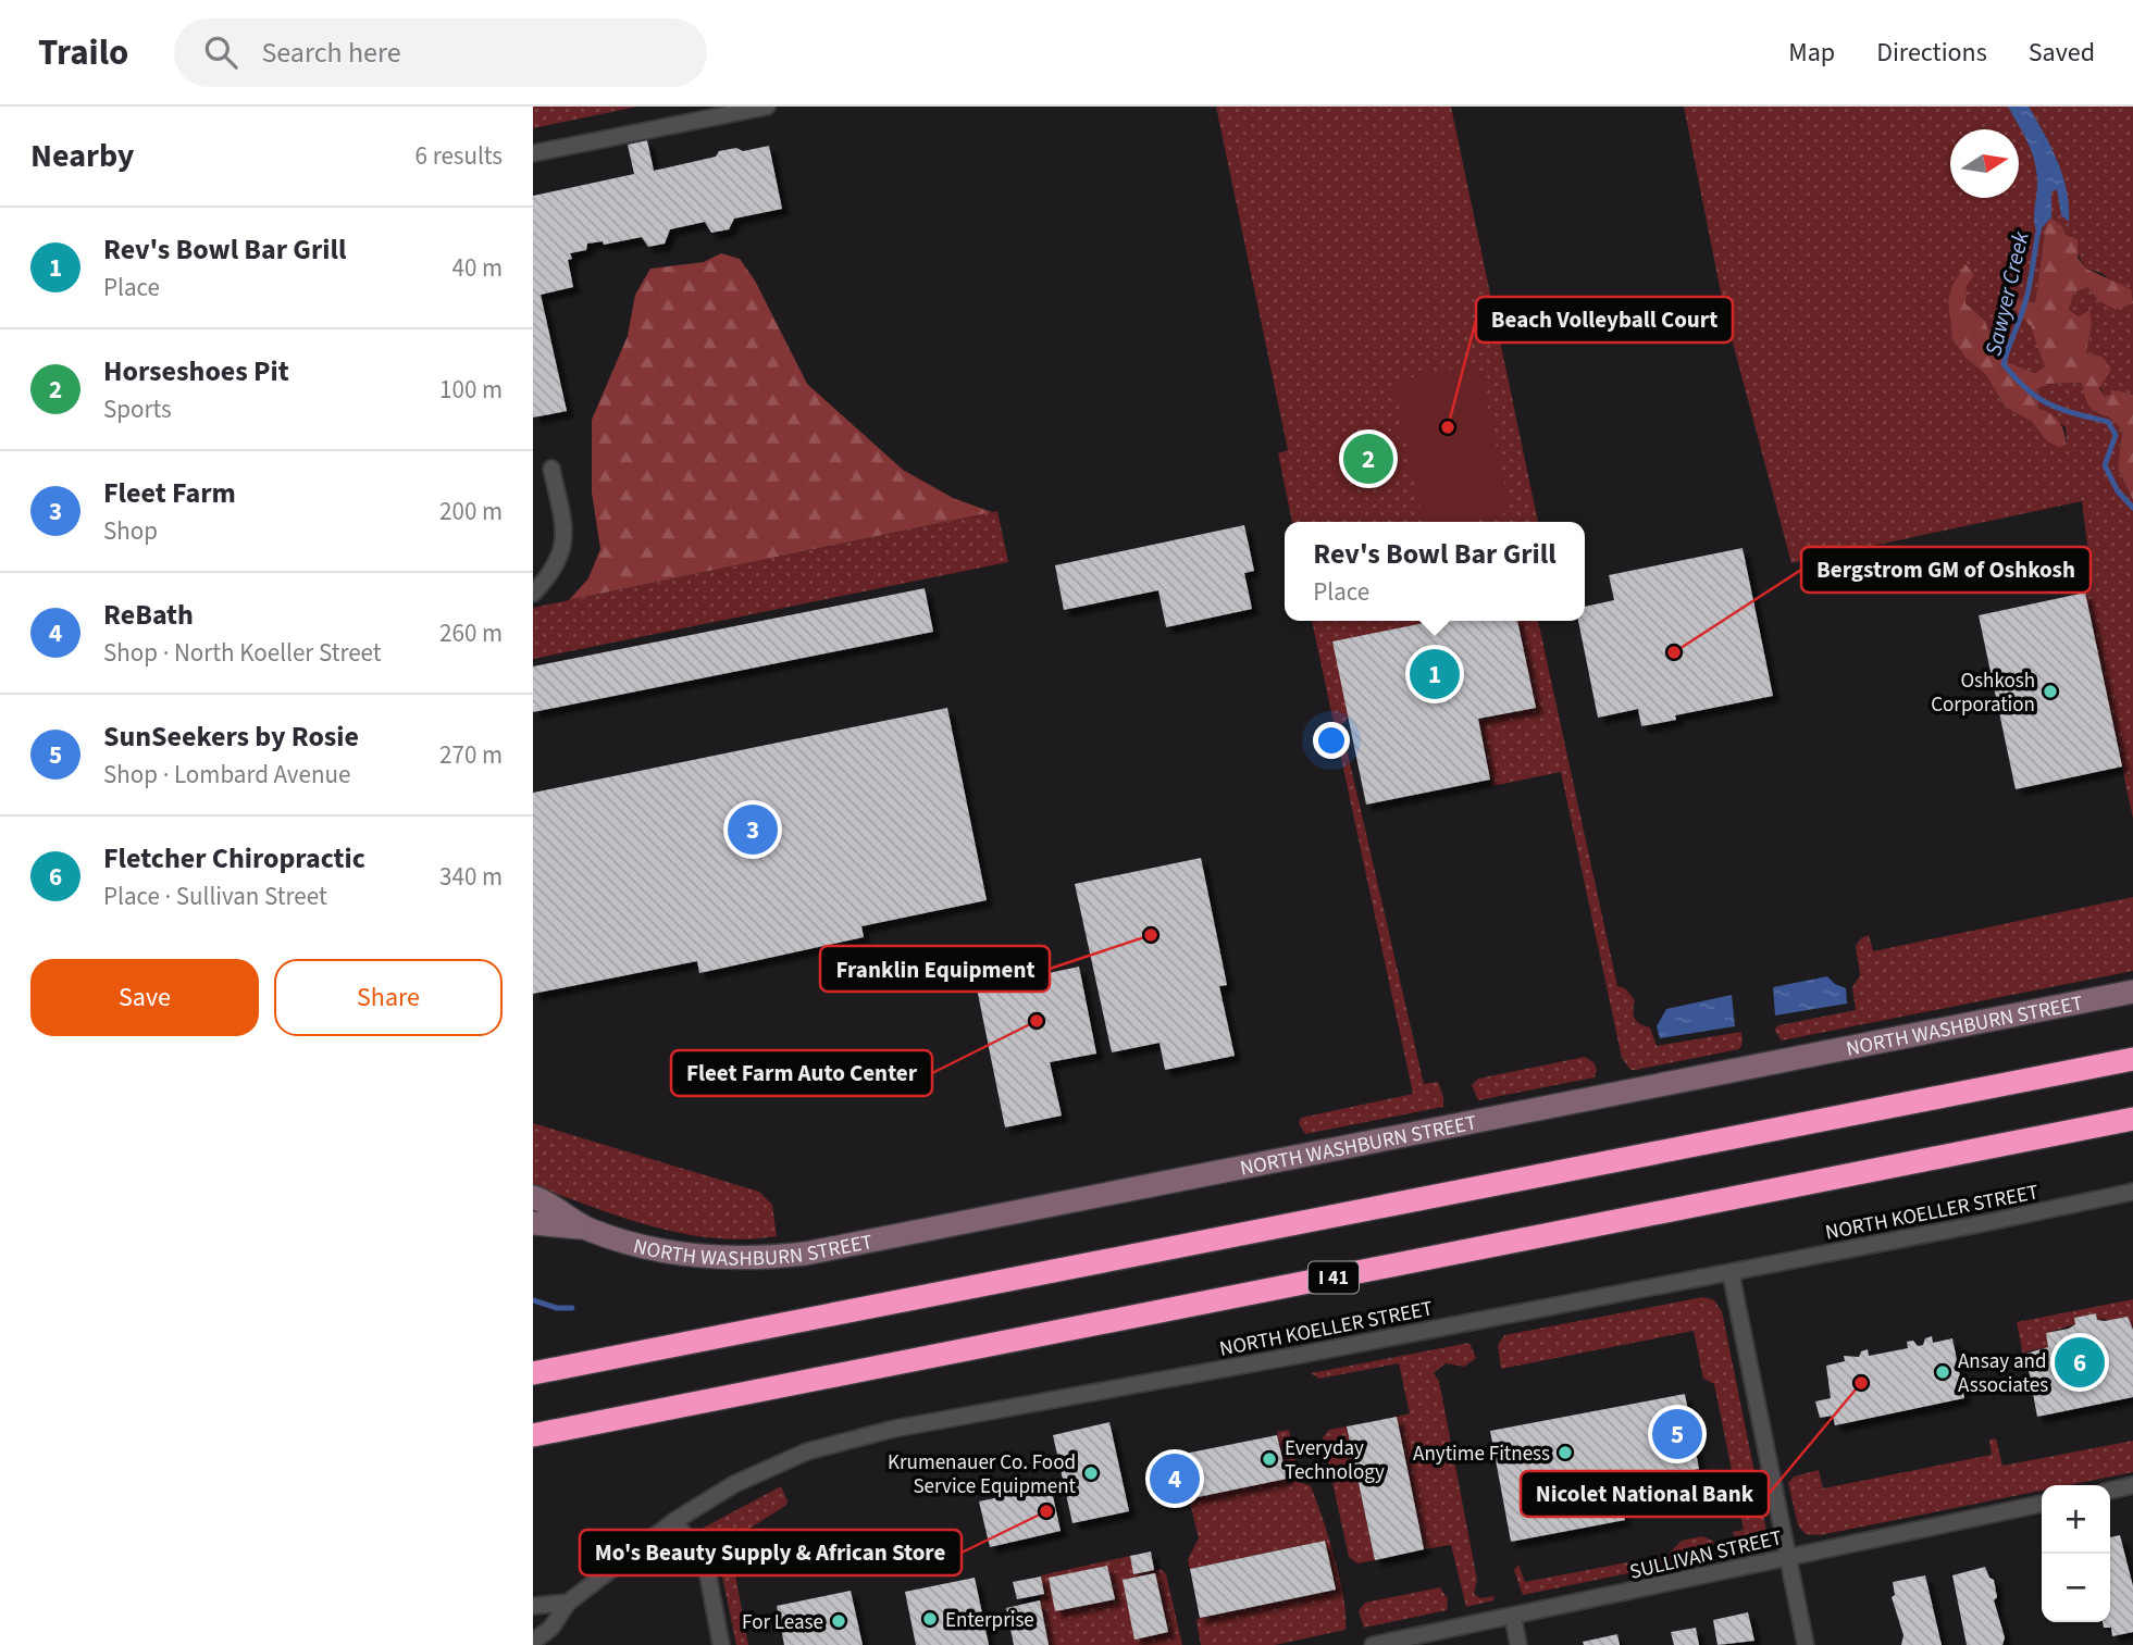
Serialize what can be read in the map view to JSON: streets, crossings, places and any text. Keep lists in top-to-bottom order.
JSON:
{
  "streets": {
    "highway": ["I 41"],
    "street": ["NORTH WASHBURN STREET", "NORTH KOELLER STREET", "SULLIVAN STREET"]
  },
  "water": ["Sawyer Creek"],
  "places": [
    "Beach Volleyball Court",
    "Bergstrom GM of Oshkosh",
    "Oshkosh Corporation",
    "Franklin Equipment",
    "Fleet Farm Auto Center",
    "Ansay and Associates",
    "Nicolet National Bank",
    "Anytime Fitness",
    "Everyday Technology",
    "Krumenauer Co. Food Service Equipment",
    "Mo's Beauty Supply & African Store",
    "Enterprise",
    "For Lease"
  ],
  "north": "right",
  "page": {
    "header": "Trailo",
    "search": "Search here",
    "nav": ["Map", "Directions", "Saved"],
    "heading": ["Nearby", "6 results"],
    "list": [
      {
        "mark": "1",
        "name": "Rev's Bowl Bar Grill",
        "note": "Place",
        "value": "40 m"
      },
      {
        "mark": "2",
        "name": "Horseshoes Pit",
        "note": "Sports",
        "value": "100 m"
      },
      {
        "mark": "3",
        "name": "Fleet Farm",
        "note": "Shop",
        "value": "200 m"
      },
      {
        "mark": "4",
        "name": "ReBath",
        "note": "Shop · North Koeller Street",
        "value": "260 m"
      },
      {
        "mark": "5",
        "name": "SunSeekers by Rosie",
        "note": "Shop · Lombard Avenue",
        "value": "270 m"
      },
      {
        "mark": "6",
        "name": "Fletcher Chiropractic",
        "note": "Place · Sullivan Street",
        "value": "340 m"
      }
    ],
    "pins": [
      "2",
      "1",
      "3",
      "6",
      "5",
      "4"
    ],
    "popup": ["Rev's Bowl Bar Grill", "Place"],
    "buttons": ["Save", "Share"],
    "map_buttons": ["+", "−"]
  }
}
